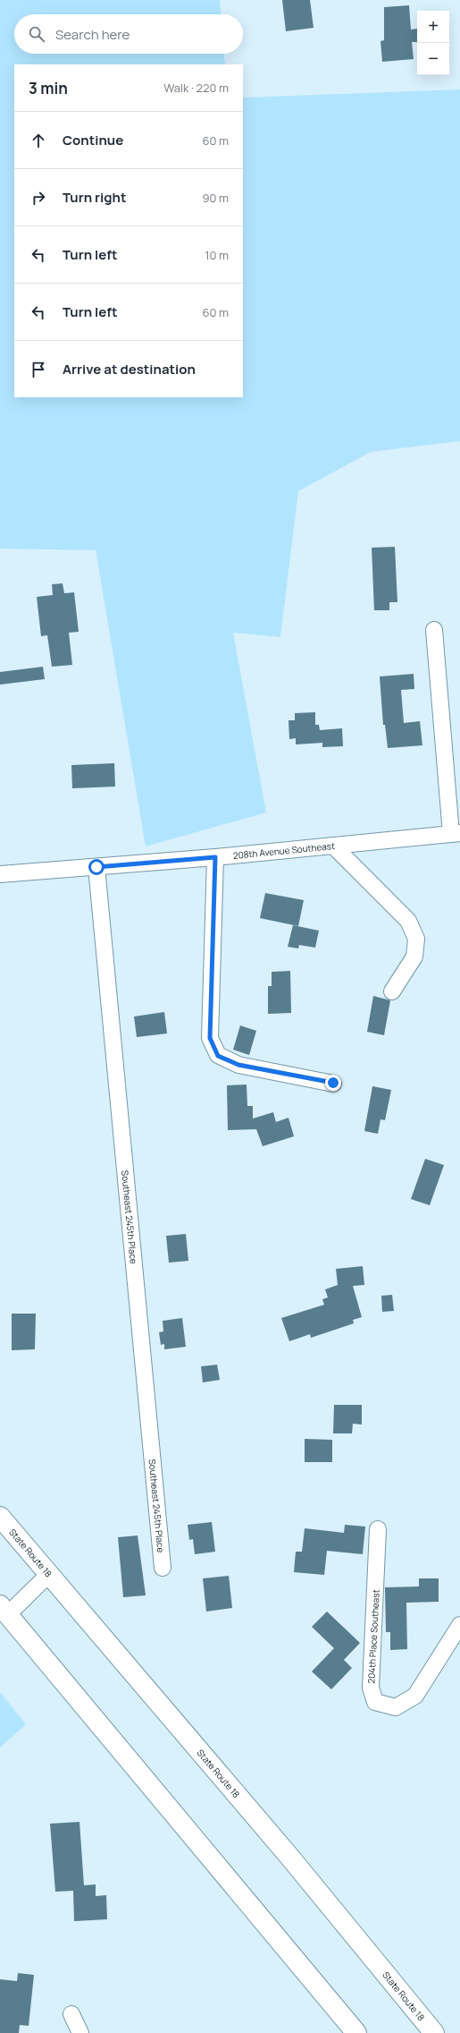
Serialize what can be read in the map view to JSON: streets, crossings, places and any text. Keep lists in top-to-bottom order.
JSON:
{
  "streets": {
    "highway": ["State Route 18"],
    "street": ["208th Avenue Southeast", "Southeast 245th Place", "204th Place Southeast"]
  },
  "crossings": [
    ["208th Avenue Southeast", "Southeast 245th Place"]
  ],
  "page": {
    "map_buttons": ["+", "−"],
    "search": "Search here",
    "heading": ["3 min", "Walk · 220 m"],
    "list": [
      ["Continue", "60 m"],
      ["Turn right", "90 m"],
      ["Turn left", "10 m"],
      ["Turn left", "60 m"],
      "Arrive at destination"
    ]
  }
}
